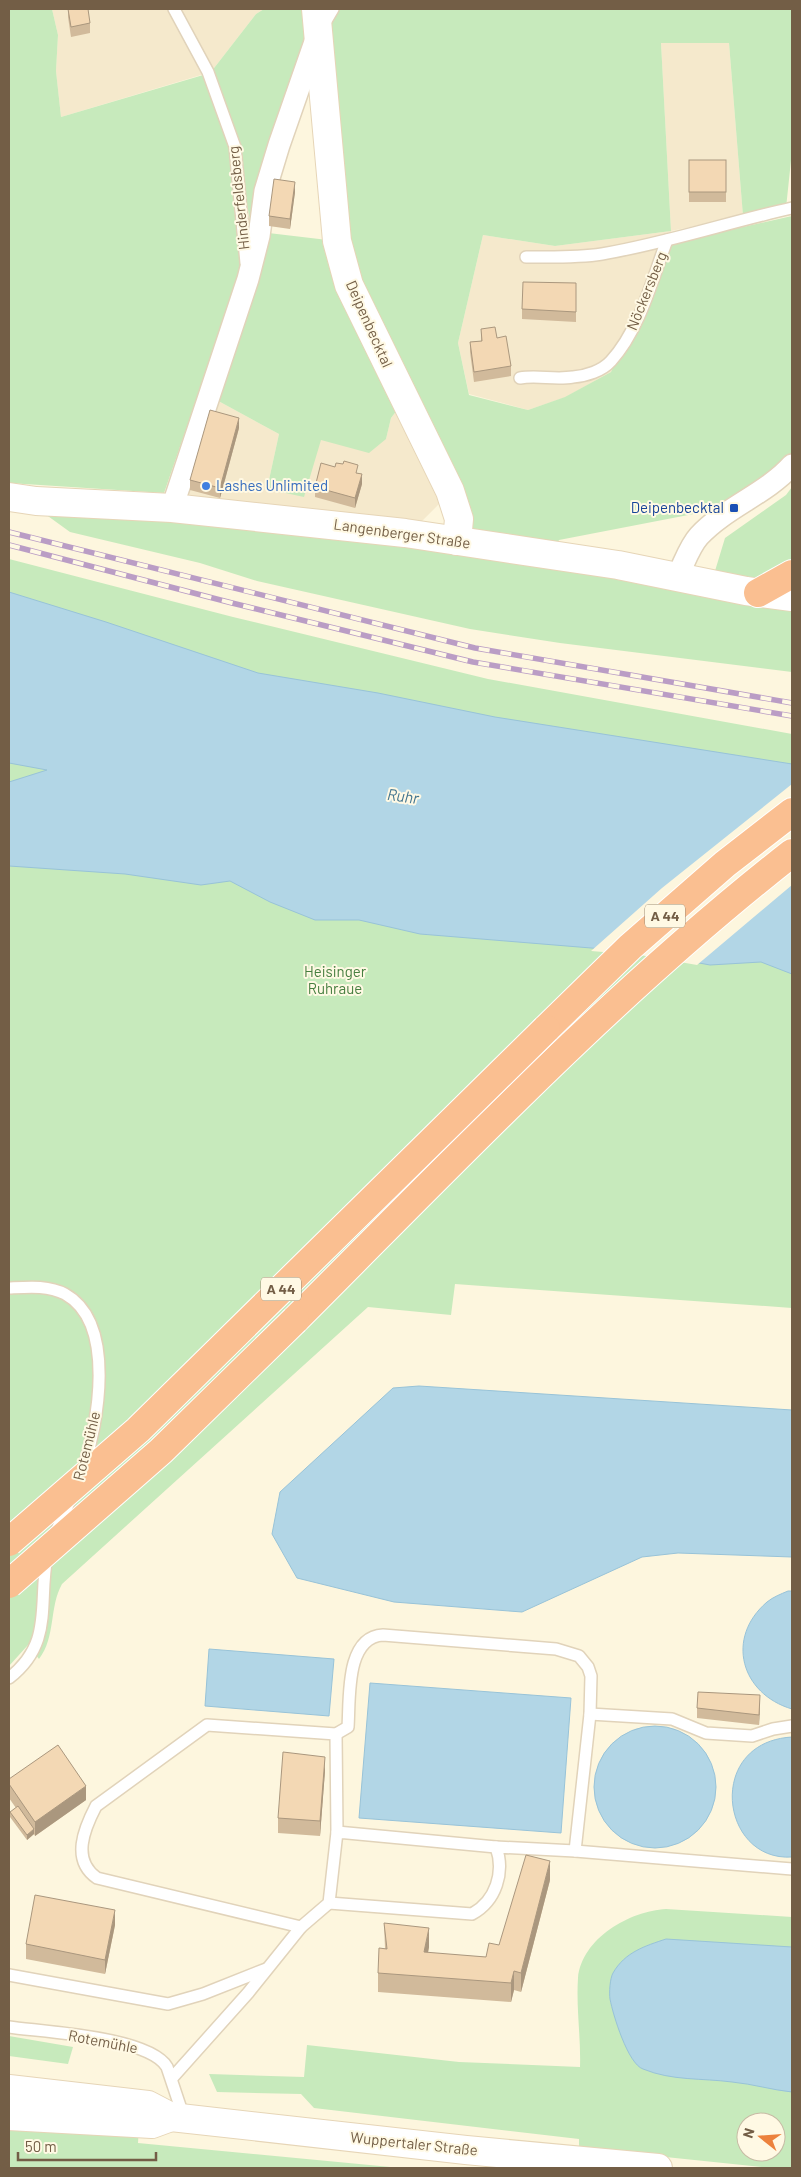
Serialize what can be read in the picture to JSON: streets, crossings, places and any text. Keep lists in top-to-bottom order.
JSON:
{
  "streets": {
    "highway": ["A 44"],
    "main road": ["Deipenbecktal", "Langenberger Straße", "Wuppertaler Straße"],
    "lane": ["Hinderfeldsberg", "Nöckersberg", "Rotemühle"]
  },
  "crossings": [
    ["Deipenbecktal", "Langenberger Straße"],
    ["Rotemühle", "Wuppertaler Straße"]
  ],
  "water": ["Ruhr"],
  "parks": ["Heisinger Ruhraue"],
  "places": {
    "other": ["Lashes Unlimited"],
    "transit": ["Deipenbecktal"]
  },
  "scale_bar": "50 m",
  "north": "left"
}
